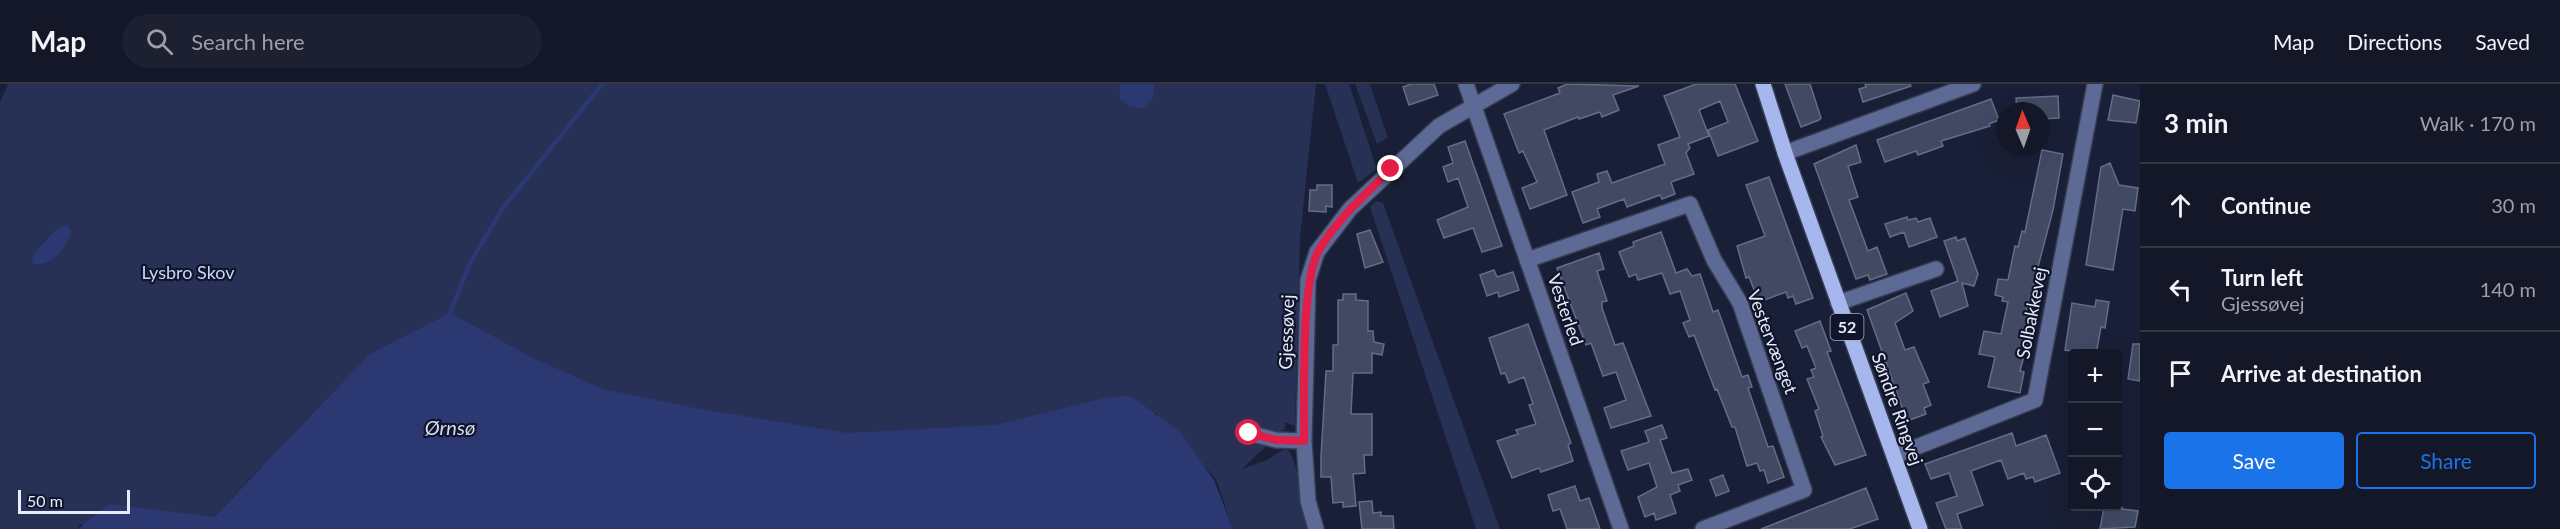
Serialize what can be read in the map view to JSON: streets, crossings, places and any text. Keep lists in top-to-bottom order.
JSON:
{
  "streets": {
    "main road": ["52", "Søndre Ringvej"],
    "street": [
      "Vesterled",
      "Solbakkevej",
      "Gjessøvej",
      "Vestervænget"
    ]
  },
  "crossings": [
    ["Vesterled", "Gjessøvej"],
    ["Vesterled", "Vestervænget"],
    ["Solbakkevej", "Søndre Ringvej"]
  ],
  "water": ["Ørnsø"],
  "parks": ["Lysbro Skov"],
  "scale_bar": "50 m",
  "north": "top",
  "page": {
    "header": "Map",
    "search": "Search here",
    "nav": ["Map", "Directions", "Saved"],
    "heading": ["3 min", "Walk · 170 m"],
    "list": [
      ["Continue", "30 m"],
      ["Turn left", "Gjessøvej", "140 m"],
      "Arrive at destination"
    ],
    "map_buttons": ["+", "−"],
    "buttons": ["Save", "Share"],
    "scale": "50 m"
  }
}
